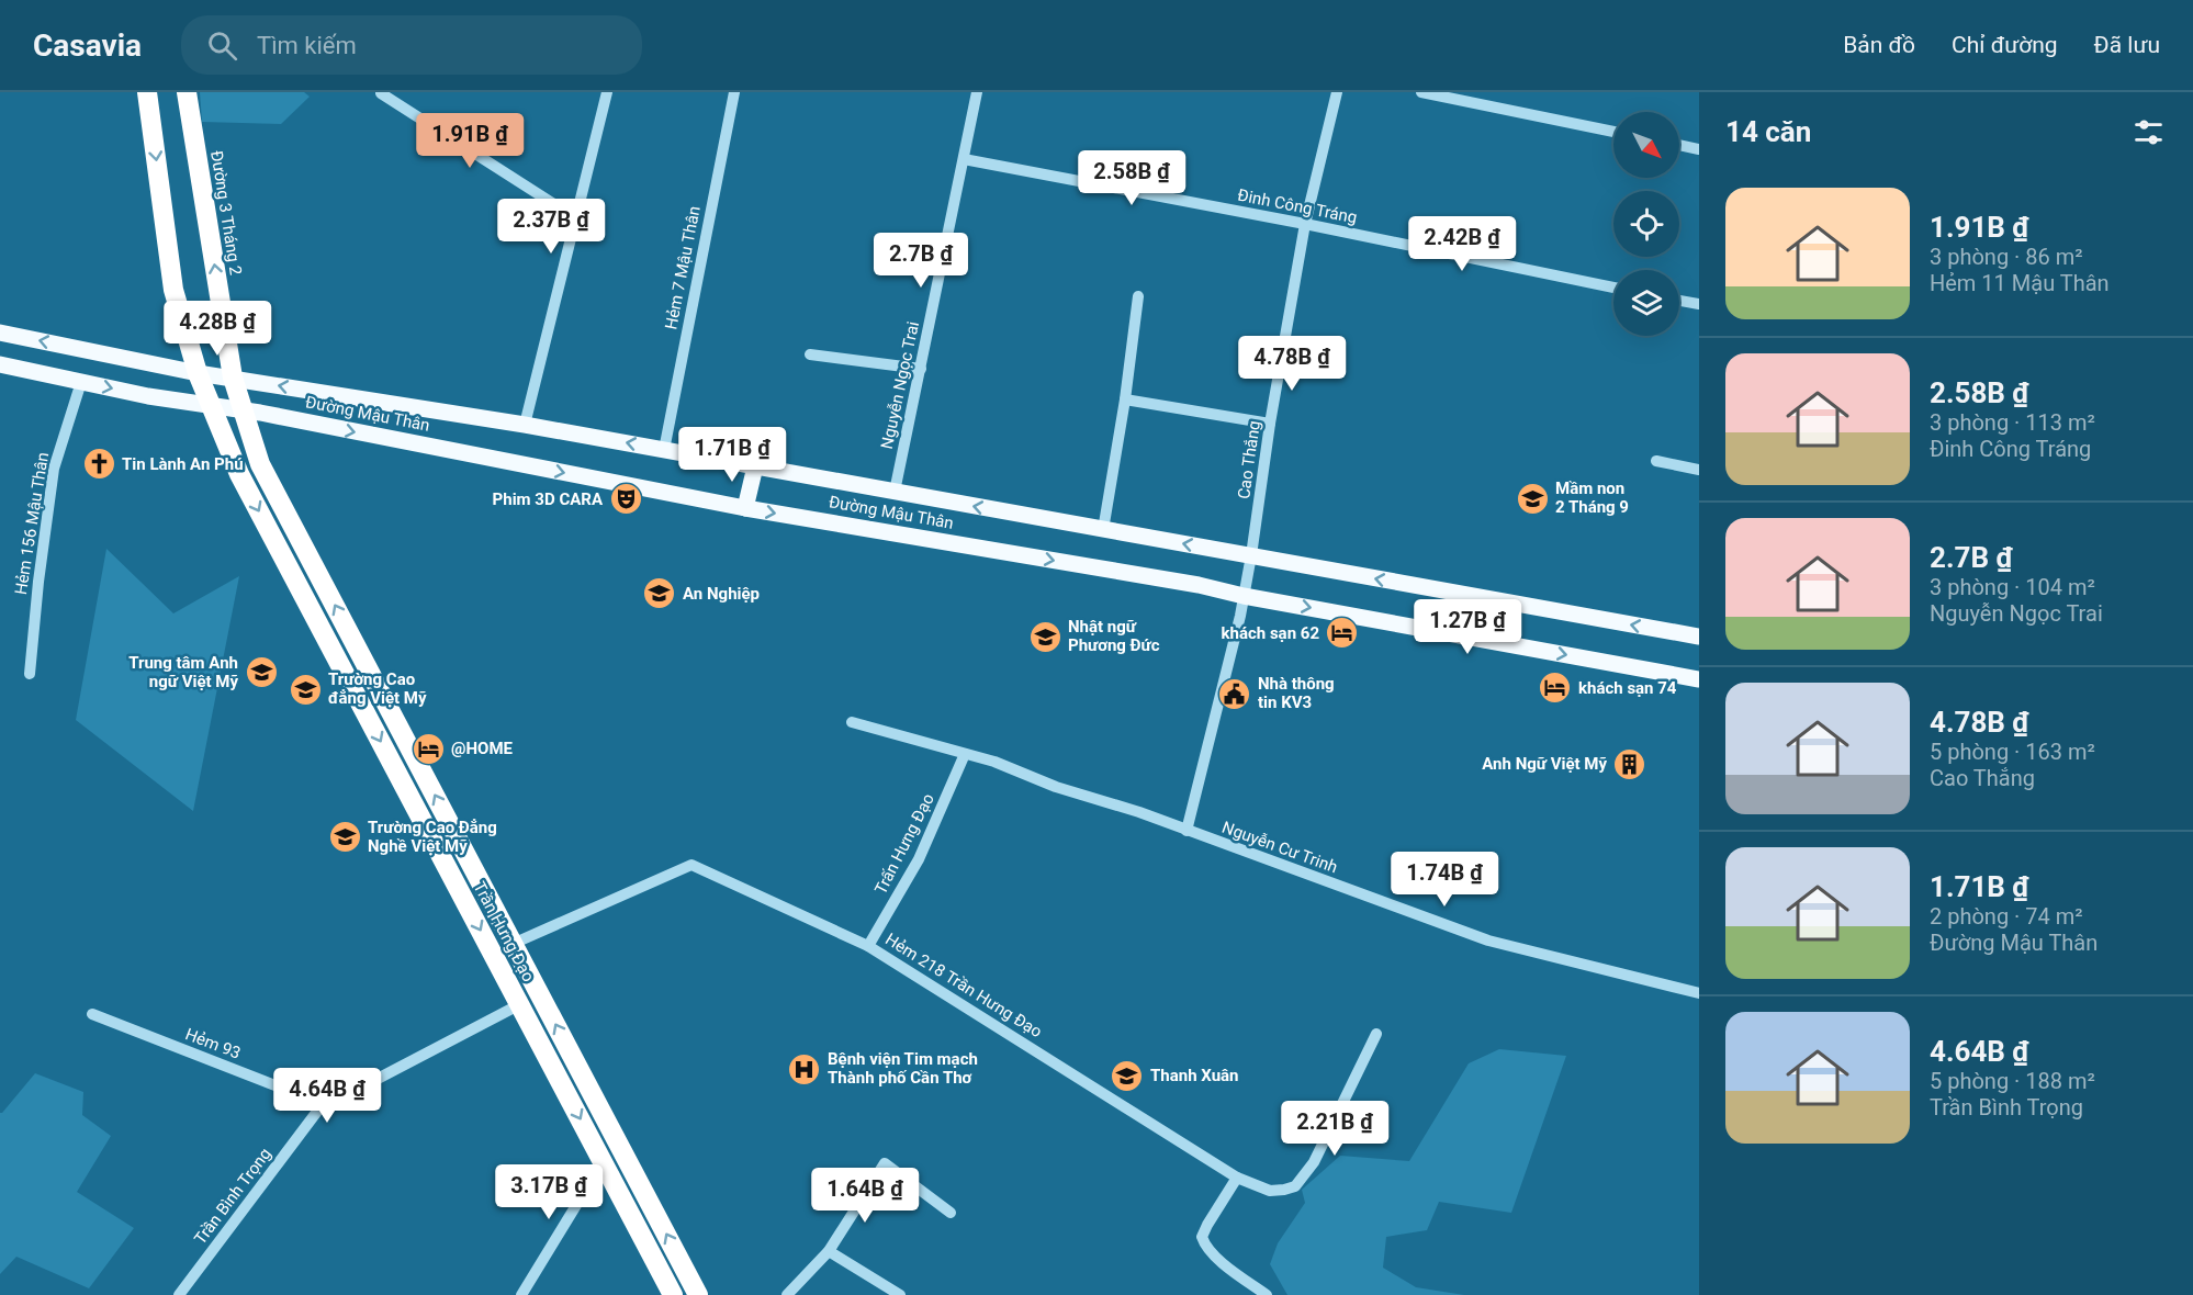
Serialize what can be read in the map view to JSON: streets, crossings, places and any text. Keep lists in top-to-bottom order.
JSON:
{
  "streets": {
    "highway": ["Đường 3 Tháng 2", "Trần Hưng Đạo"],
    "main road": ["Đường Mậu Thân"],
    "street": [
      "Đinh Công Tráng",
      "Hẻm 7 Mậu Thân",
      "Nguyễn Ngọc Trai",
      "Cao Thắng",
      "Hẻm 156 Mậu Thân",
      "Trấn Hưng Đạo",
      "Nguyễn Cư Trinh",
      "Hẻm 218 Trần Hưng Đạo",
      "Hẻm 93",
      "Trần Bình Trọng"
    ]
  },
  "crossings": [
    ["Đinh Công Tráng", "Nguyễn Ngọc Trai"],
    ["Đinh Công Tráng", "Cao Thắng"],
    ["Đường 3 Tháng 2", "Đường Mậu Thân"],
    ["Đường 3 Tháng 2", "Trần Hưng Đạo"],
    ["Hẻm 7 Mậu Thân", "Đường Mậu Thân"],
    ["Nguyễn Ngọc Trai", "Đường Mậu Thân"],
    ["Đường Mậu Thân", "Cao Thắng"],
    ["Đường Mậu Thân", "Hẻm 156 Mậu Thân"],
    ["Đường Mậu Thân", "Trần Hưng Đạo"],
    ["Cao Thắng", "Nguyễn Cư Trinh"],
    ["Trấn Hưng Đạo", "Nguyễn Cư Trinh"],
    ["Trấn Hưng Đạo", "Hẻm 218 Trần Hưng Đạo"],
    ["Trần Hưng Đạo", "Hẻm 218 Trần Hưng Đạo"],
    ["Trần Hưng Đạo", "Trần Bình Trọng"],
    ["Hẻm 93", "Trần Bình Trọng"]
  ],
  "places": {
    "church": ["Tin Lành An Phú"],
    "school or university": [
      "Mầm non 2 Tháng 9",
      "An Nghiệp",
      "Nhật ngữ Phương Đức",
      "Trung tâm Anh ngữ Việt Mỹ",
      "Trường Cao đẳng Việt Mỹ",
      "Trường Cao Đẳng Nghề Việt Mỹ",
      "Thanh Xuân"
    ],
    "theatre": ["Phim 3D CARA"],
    "hotel": ["khách sạn 62", "khách sạn 74", "@HOME"],
    "public building": ["Nhà thông tin KV3"],
    "building": ["Anh Ngữ Việt Mỹ"],
    "hospital": ["Bệnh viện Tim mạch Thành phố Cần Thơ"]
  },
  "north": "bottom right",
  "page": {
    "header": "Casavia",
    "search": "Tìm kiếm",
    "nav": ["Bản đồ", "Chỉ đường", "Đã lưu"],
    "heading": "14 căn",
    "price": [
      "1.91B ₫",
      "2.58B ₫",
      "2.37B ₫",
      "2.42B ₫",
      "2.7B ₫",
      "4.28B ₫",
      "4.78B ₫",
      "1.71B ₫",
      "1.27B ₫",
      "1.74B ₫",
      "4.64B ₫",
      "2.21B ₫",
      "3.17B ₫",
      "1.64B ₫"
    ],
    "list": [
      {
        "name": "1.91B ₫",
        "note": "3 phòng · 86 m² · Hẻm 11 Mậu Thân"
      },
      {
        "name": "2.58B ₫",
        "note": "3 phòng · 113 m² · Đinh Công Tráng"
      },
      {
        "name": "2.7B ₫",
        "note": "3 phòng · 104 m² · Nguyễn Ngọc Trai"
      },
      {
        "name": "4.78B ₫",
        "note": "5 phòng · 163 m² · Cao Thắng"
      },
      {
        "name": "1.71B ₫",
        "note": "2 phòng · 74 m² · Đường Mậu Thân"
      },
      {
        "name": "4.64B ₫",
        "note": "5 phòng · 188 m² · Trần Bình Trọng"
      }
    ]
  }
}
